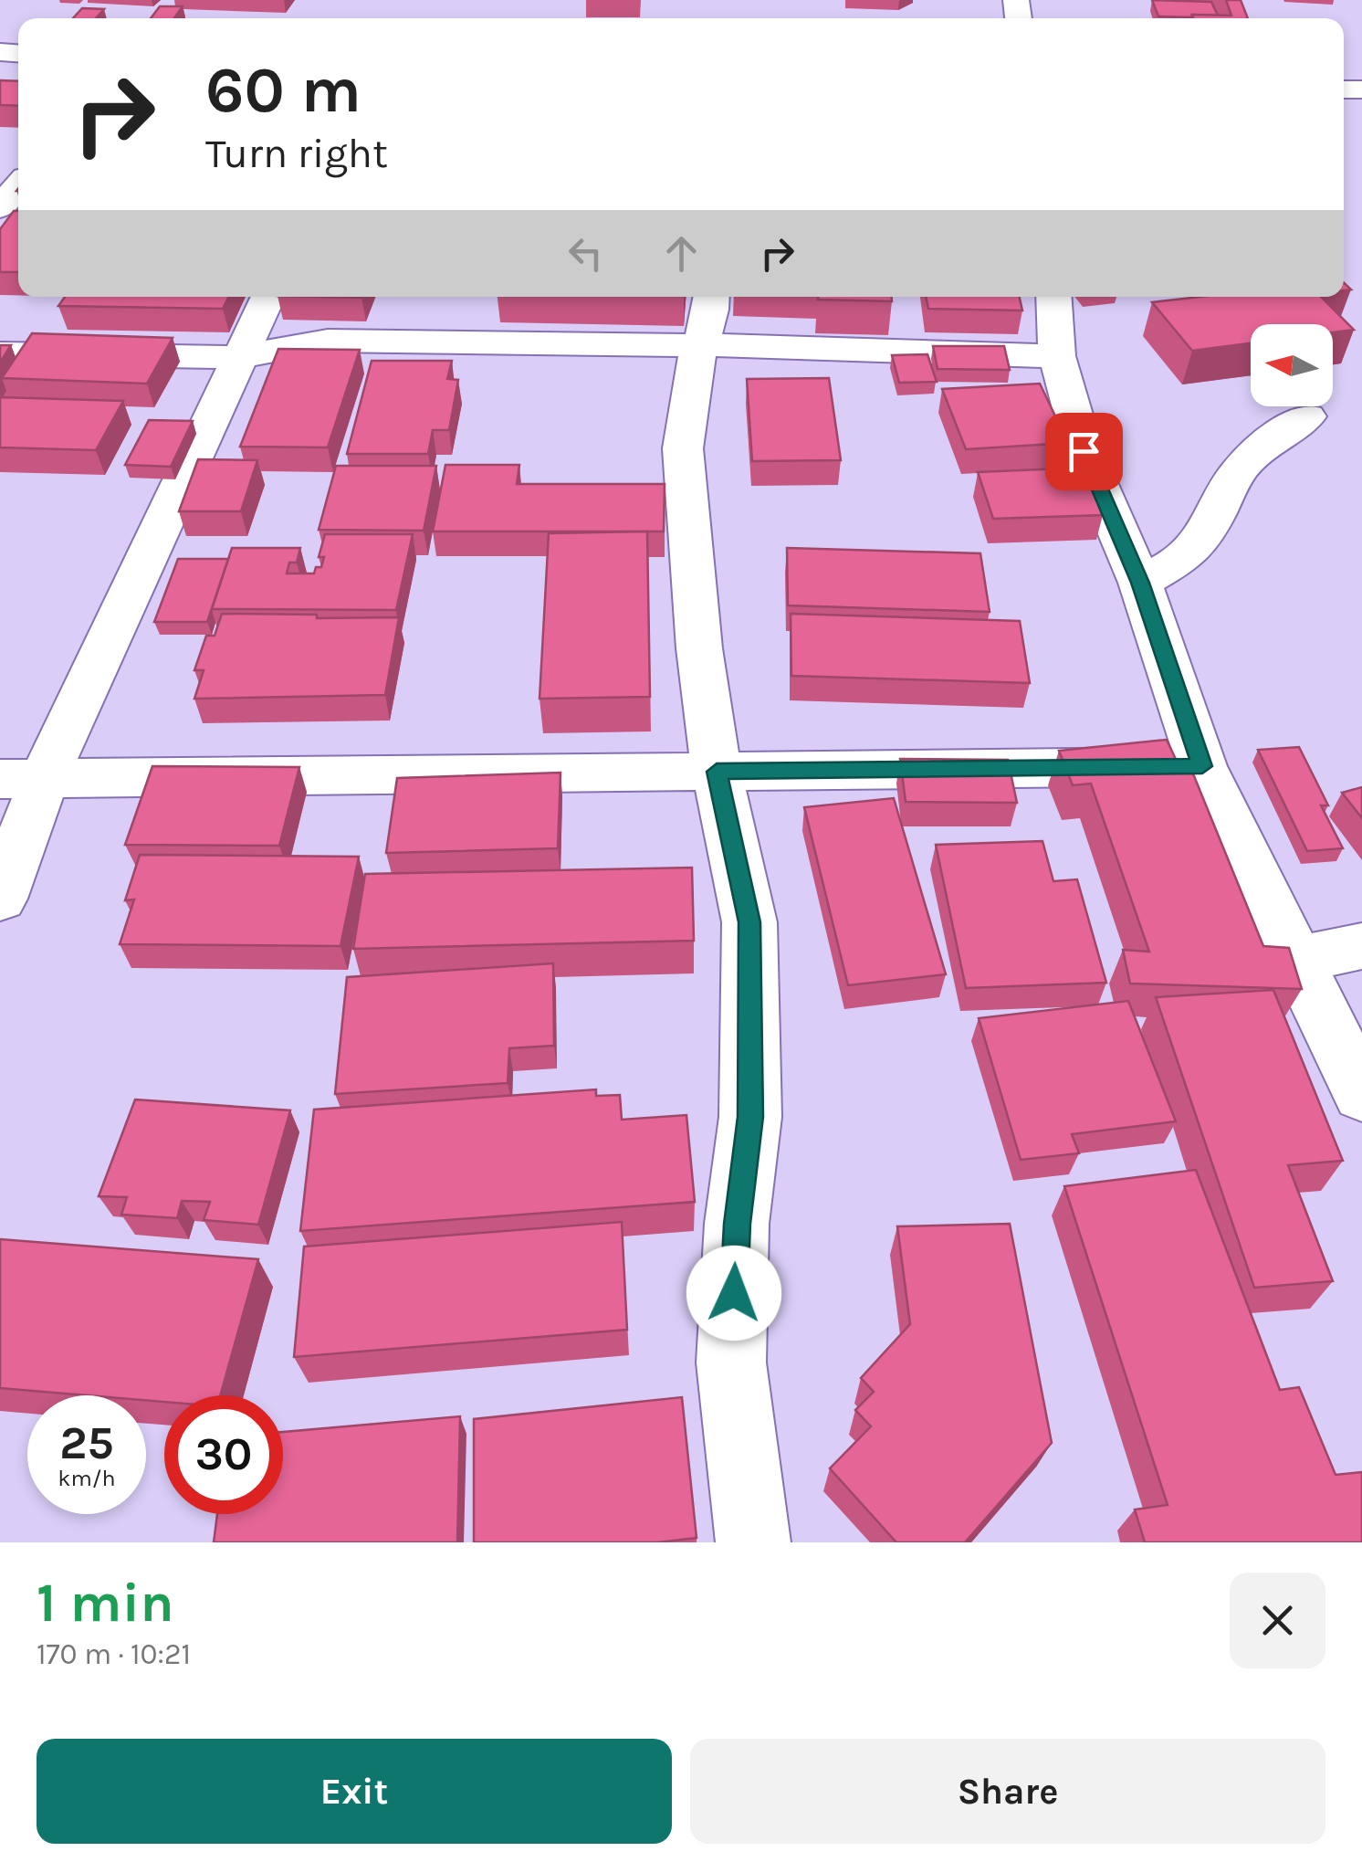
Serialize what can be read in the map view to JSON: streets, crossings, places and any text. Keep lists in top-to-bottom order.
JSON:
{
  "north": "left",
  "page": {
    "turn": ["60 m", "Turn right"],
    "speed": "25 km/h",
    "limit": "30",
    "heading": ["1 min", "170 m · 10:21"],
    "buttons": ["Exit", "Share"]
  }
}
